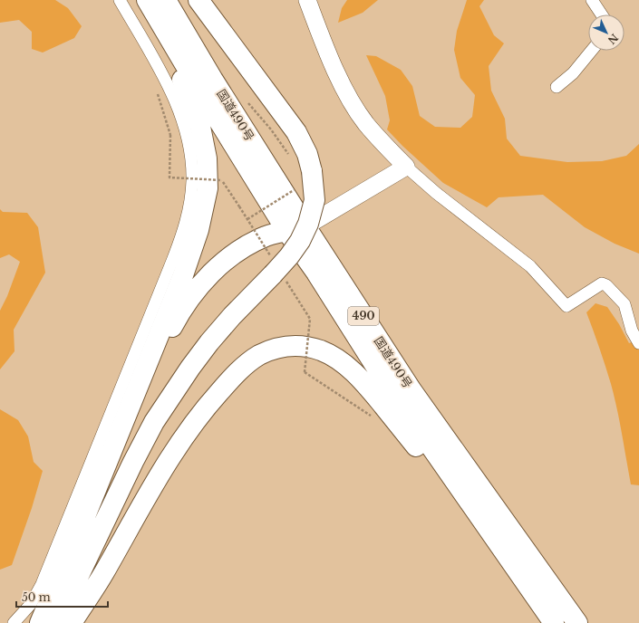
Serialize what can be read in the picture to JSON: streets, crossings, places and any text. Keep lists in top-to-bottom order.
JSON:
{
  "streets": {
    "highway": ["国道490号", "490"]
  },
  "scale_bar": "50 m",
  "north": "bottom right"
}
